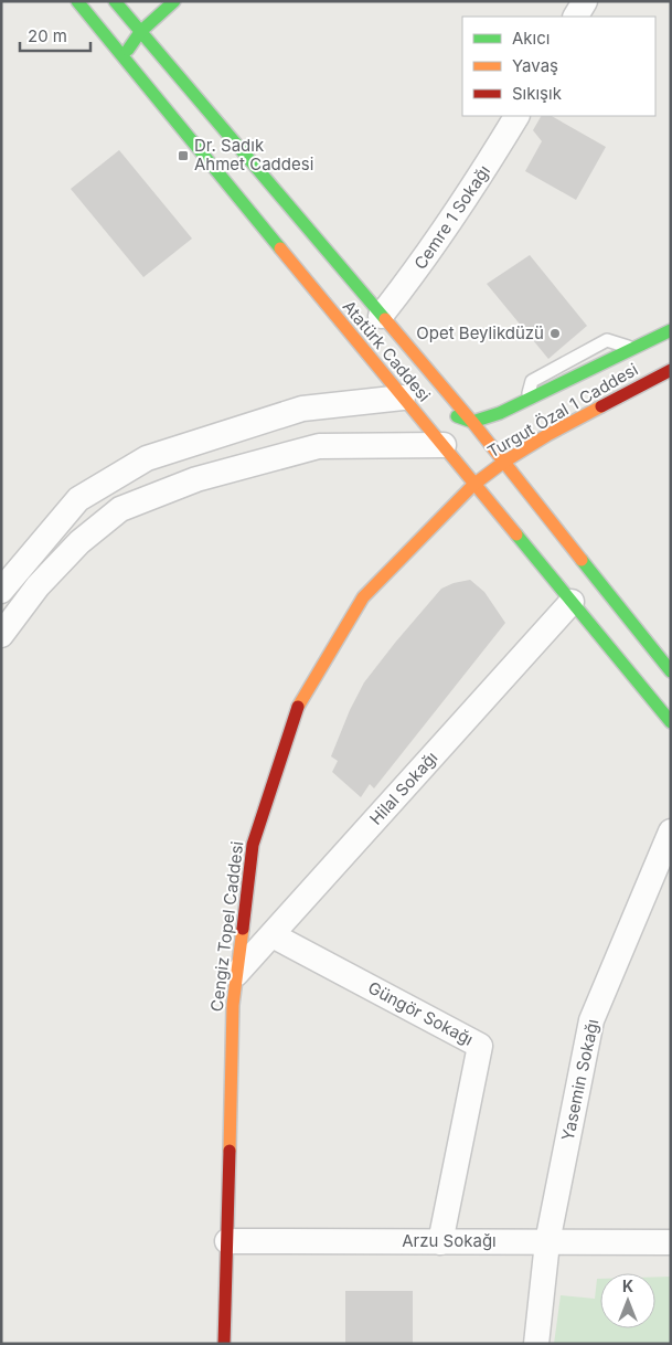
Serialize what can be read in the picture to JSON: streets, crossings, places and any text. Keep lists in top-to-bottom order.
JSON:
{
  "streets": {
    "main road": ["Atatürk Caddesi", "Turgut Özal 1 Caddesi", "Cengiz Topel Caddesi"],
    "street": [
      "Cemre 1 Sokağı",
      "Hilal Sokağı",
      "Güngör Sokağı",
      "Yasemin Sokağı",
      "Arzu Sokağı"
    ]
  },
  "crossings": [
    ["Cemre 1 Sokağı", "Atatürk Caddesi"],
    ["Atatürk Caddesi", "Turgut Özal 1 Caddesi"],
    ["Atatürk Caddesi", "Hilal Sokağı"],
    ["Atatürk Caddesi", "Cengiz Topel Caddesi"],
    ["Turgut Özal 1 Caddesi", "Cengiz Topel Caddesi"],
    ["Hilal Sokağı", "Cengiz Topel Caddesi"],
    ["Hilal Sokağı", "Güngör Sokağı"],
    ["Cengiz Topel Caddesi", "Arzu Sokağı"],
    ["Güngör Sokağı", "Arzu Sokağı"],
    ["Yasemin Sokağı", "Arzu Sokağı"]
  ],
  "places": {
    "transit": ["Dr. Sadık Ahmet Caddesi"],
    "other": ["Opet Beylikdüzü"]
  },
  "legend": ["Akıcı", "Yavaş", "Sıkışık"],
  "scale_bar": "20 m",
  "north": "top"
}
